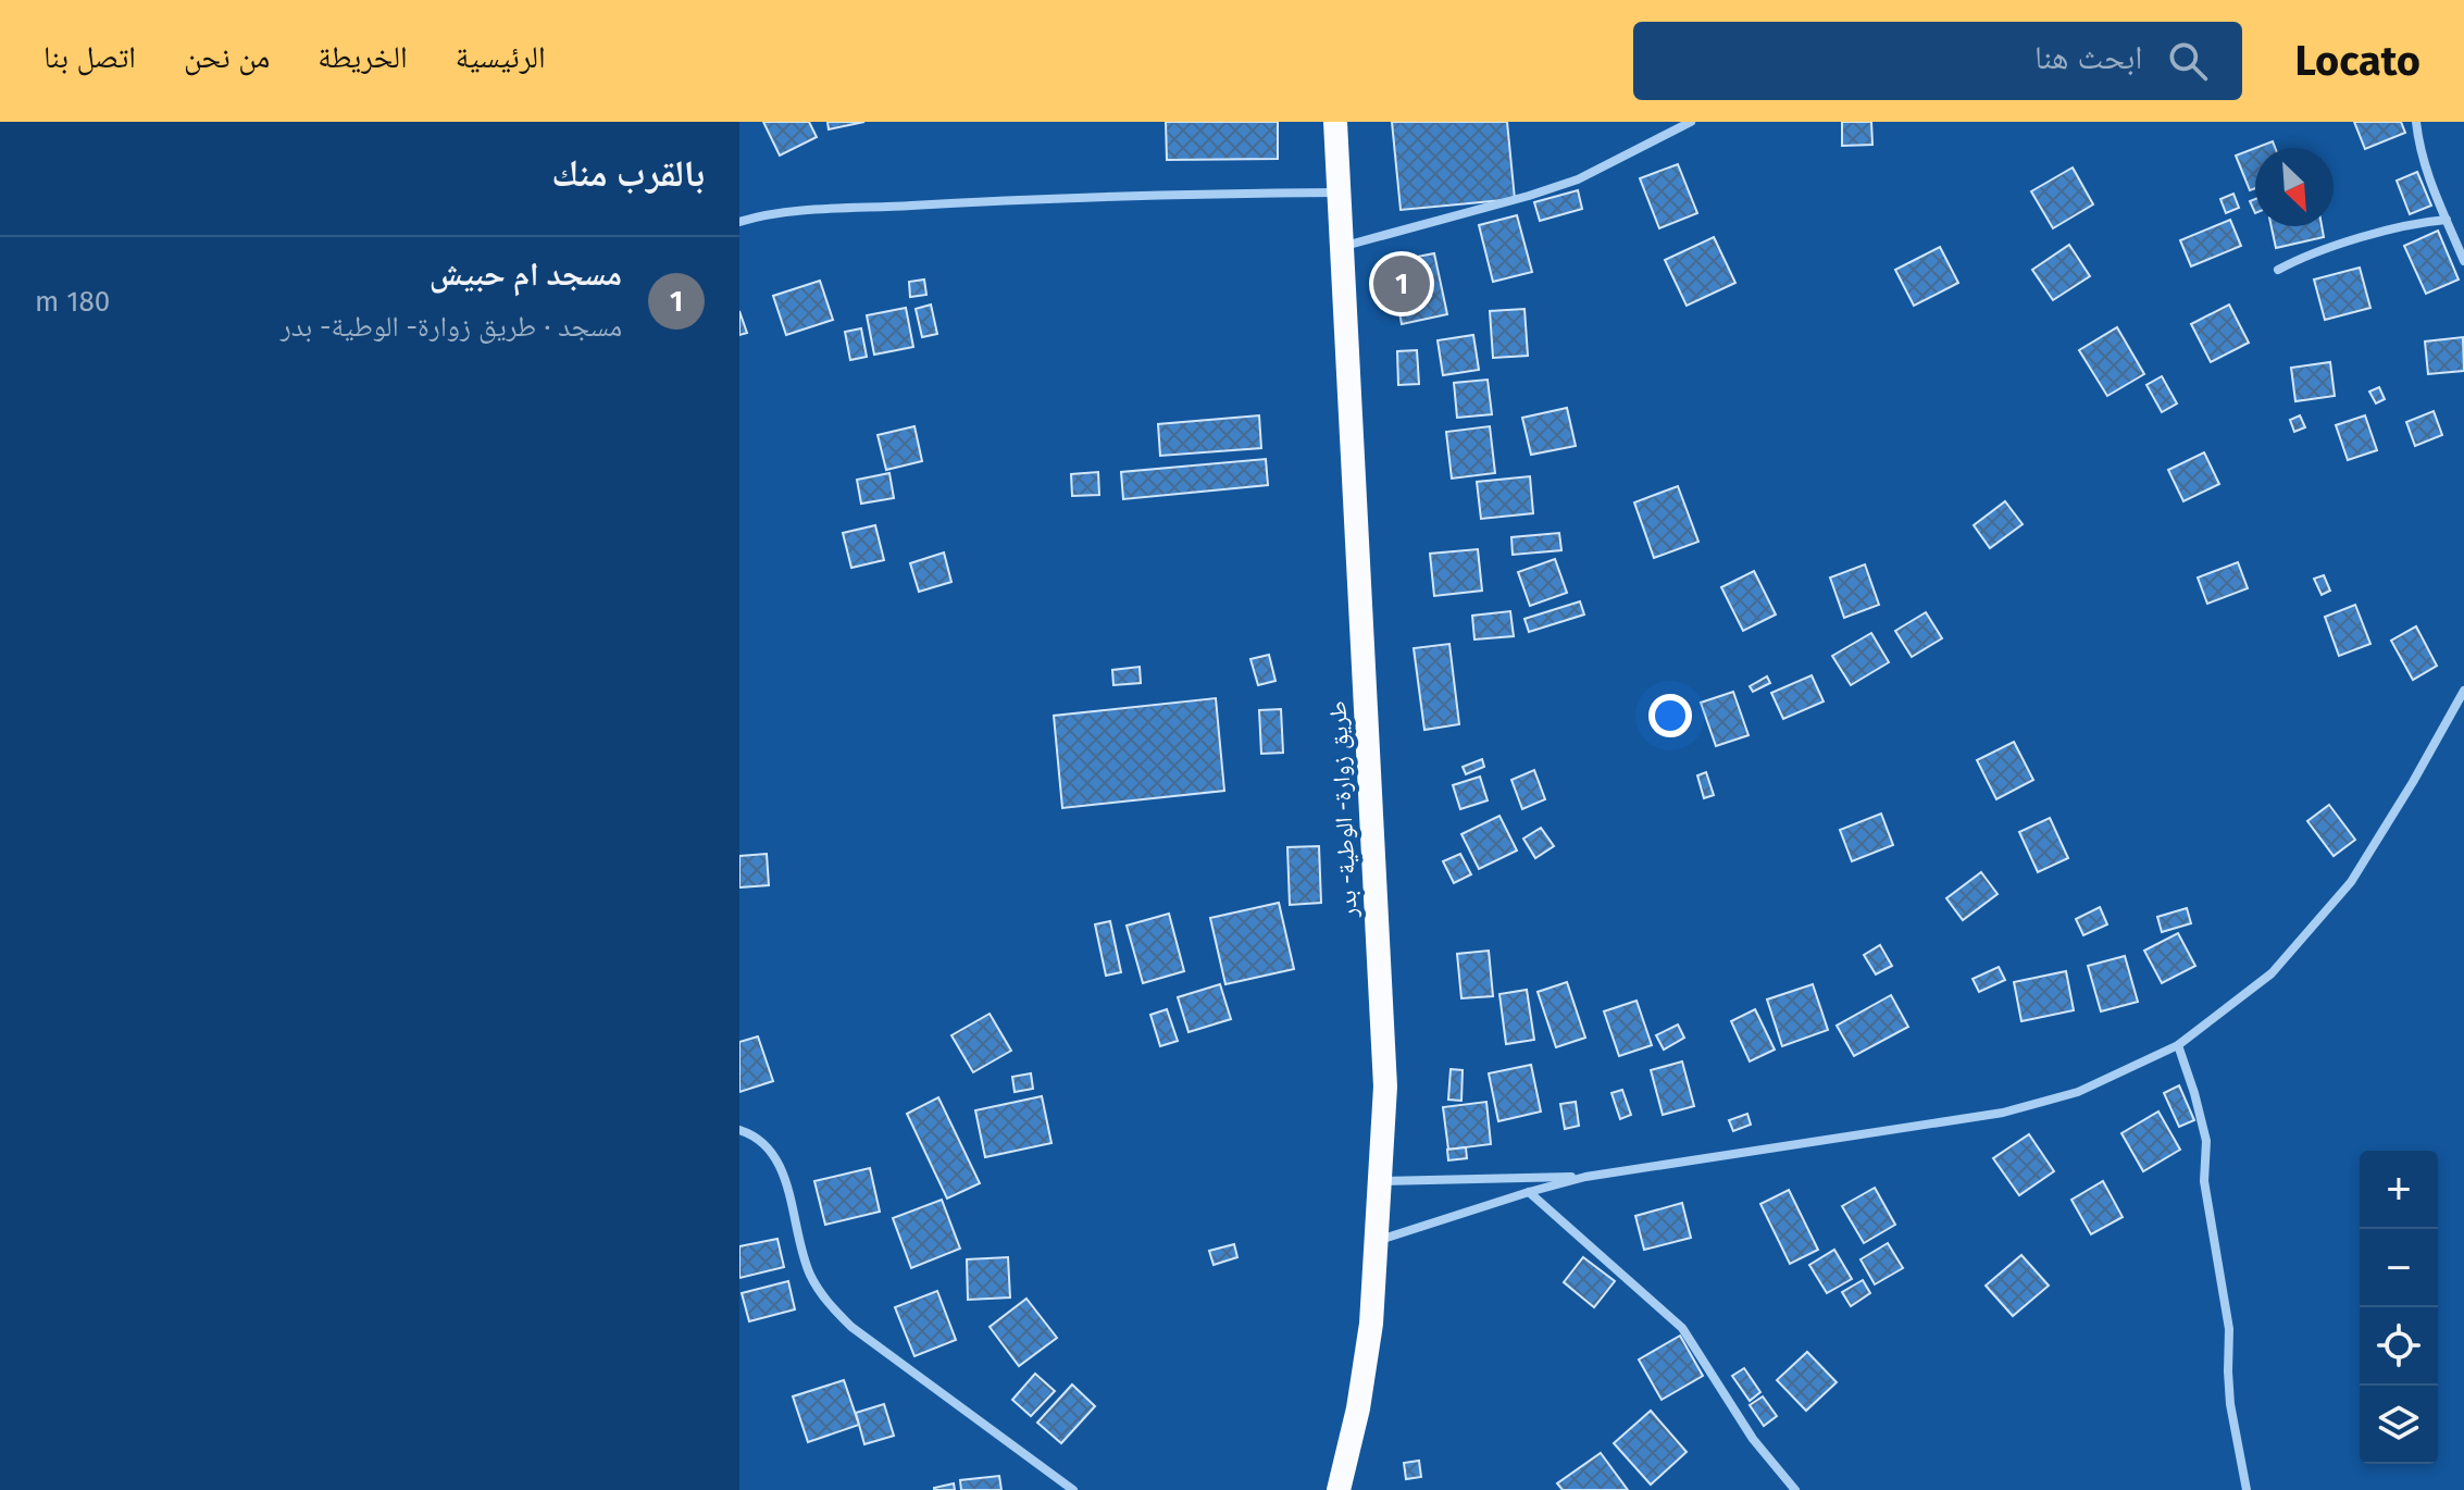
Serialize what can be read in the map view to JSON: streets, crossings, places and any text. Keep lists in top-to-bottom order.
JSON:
{
  "streets": {
    "highway": ["طريق زوارة- الوطية- بدر"]
  },
  "north": "bottom right",
  "page": {
    "header": "Locato",
    "search": "ابحث هنا",
    "nav": [
      "الرئيسية",
      "الخريطة",
      "من نحن",
      "اتصل بنا"
    ],
    "heading": "بالقرب منك",
    "list": [
      {
        "mark": "1",
        "name": "مسجد ام حبيش",
        "note": "مسجد · طريق زوارة- الوطية- بدر",
        "value": "180 m"
      }
    ],
    "pins": "1",
    "map_buttons": ["+", "−"]
  }
}
